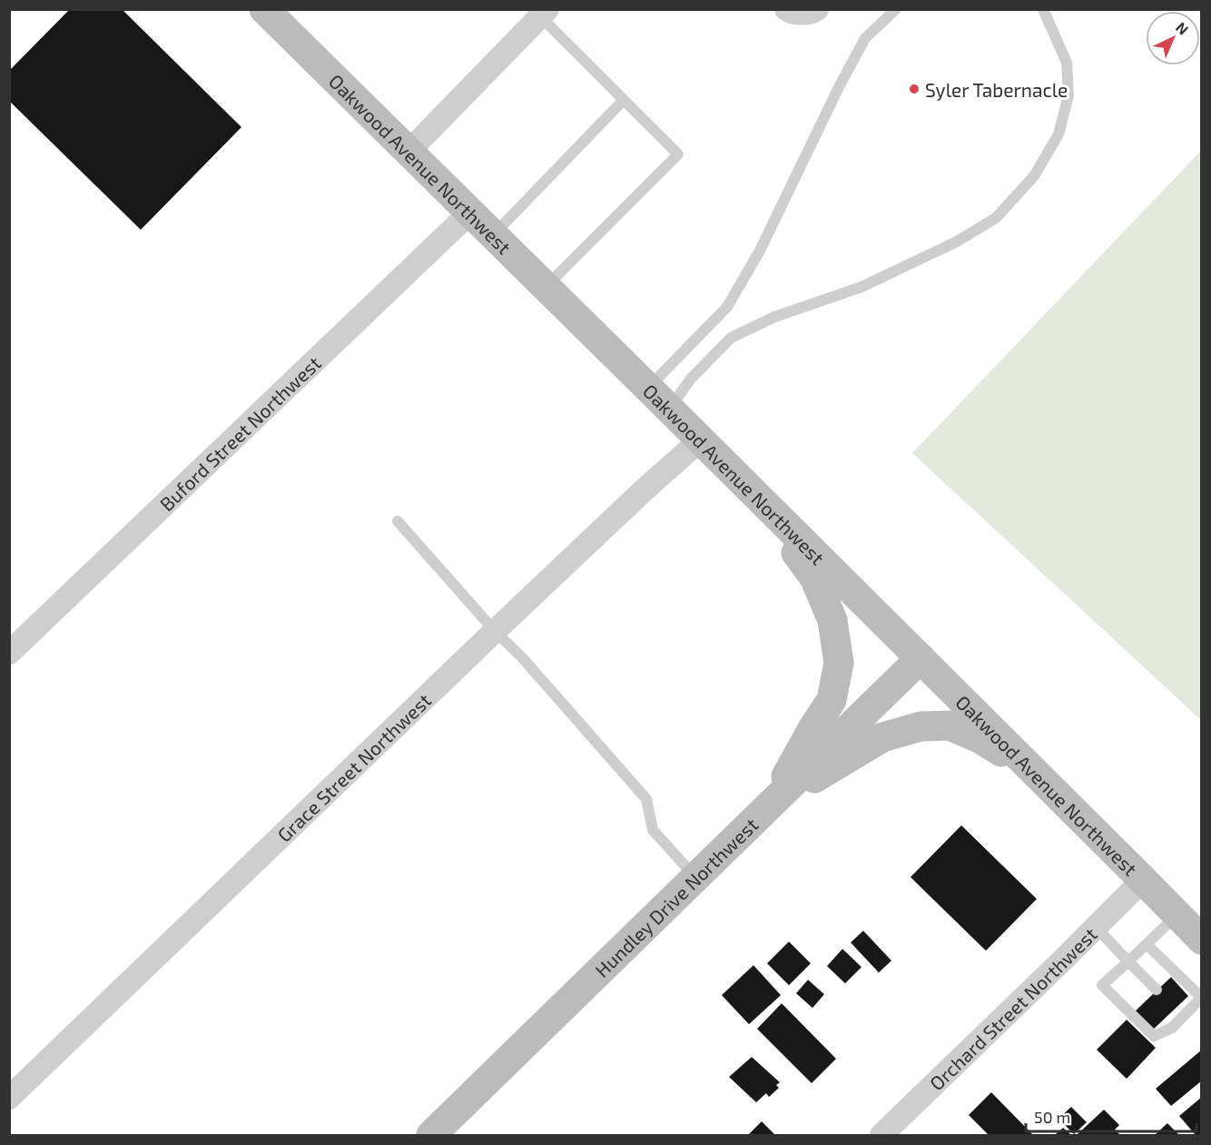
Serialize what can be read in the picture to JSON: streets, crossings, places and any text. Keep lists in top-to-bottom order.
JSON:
{
  "streets": {
    "street": [
      "Oakwood Avenue Northwest",
      "Buford Street Northwest",
      "Grace Street Northwest",
      "Hundley Drive Northwest",
      "Orchard Street Northwest"
    ]
  },
  "crossings": [
    ["Oakwood Avenue Northwest", "Buford Street Northwest"],
    ["Oakwood Avenue Northwest", "Grace Street Northwest"],
    ["Oakwood Avenue Northwest", "Hundley Drive Northwest"],
    ["Oakwood Avenue Northwest", "Orchard Street Northwest"]
  ],
  "places": ["Syler Tabernacle"],
  "scale_bar": "50 m",
  "north": "top right"
}
